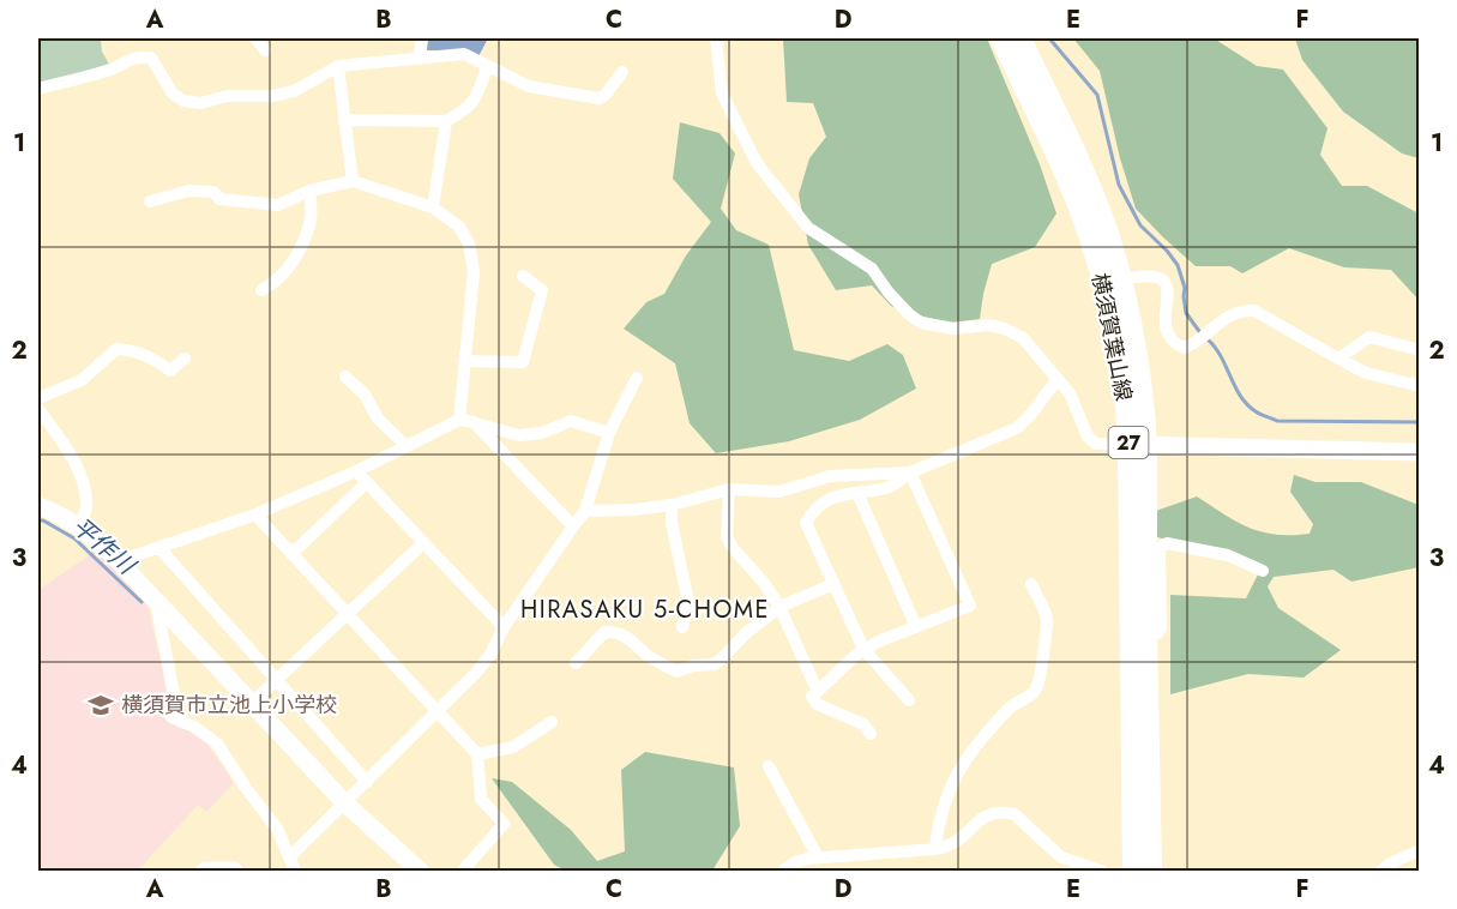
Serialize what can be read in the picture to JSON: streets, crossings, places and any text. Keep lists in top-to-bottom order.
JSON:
{
  "streets": {
    "main road": ["横須賀葉山線", "27"]
  },
  "districts": ["HIRASAKU 5-CHOME"],
  "water": ["平作川"],
  "places": {
    "school or university": ["横須賀市立池上小学校"]
  },
  "grid": {
    "columns": [
      "A",
      "B",
      "C",
      "D",
      "E",
      "F"
    ],
    "rows": [
      "1",
      "2",
      "3",
      "4"
    ]
  }
}
